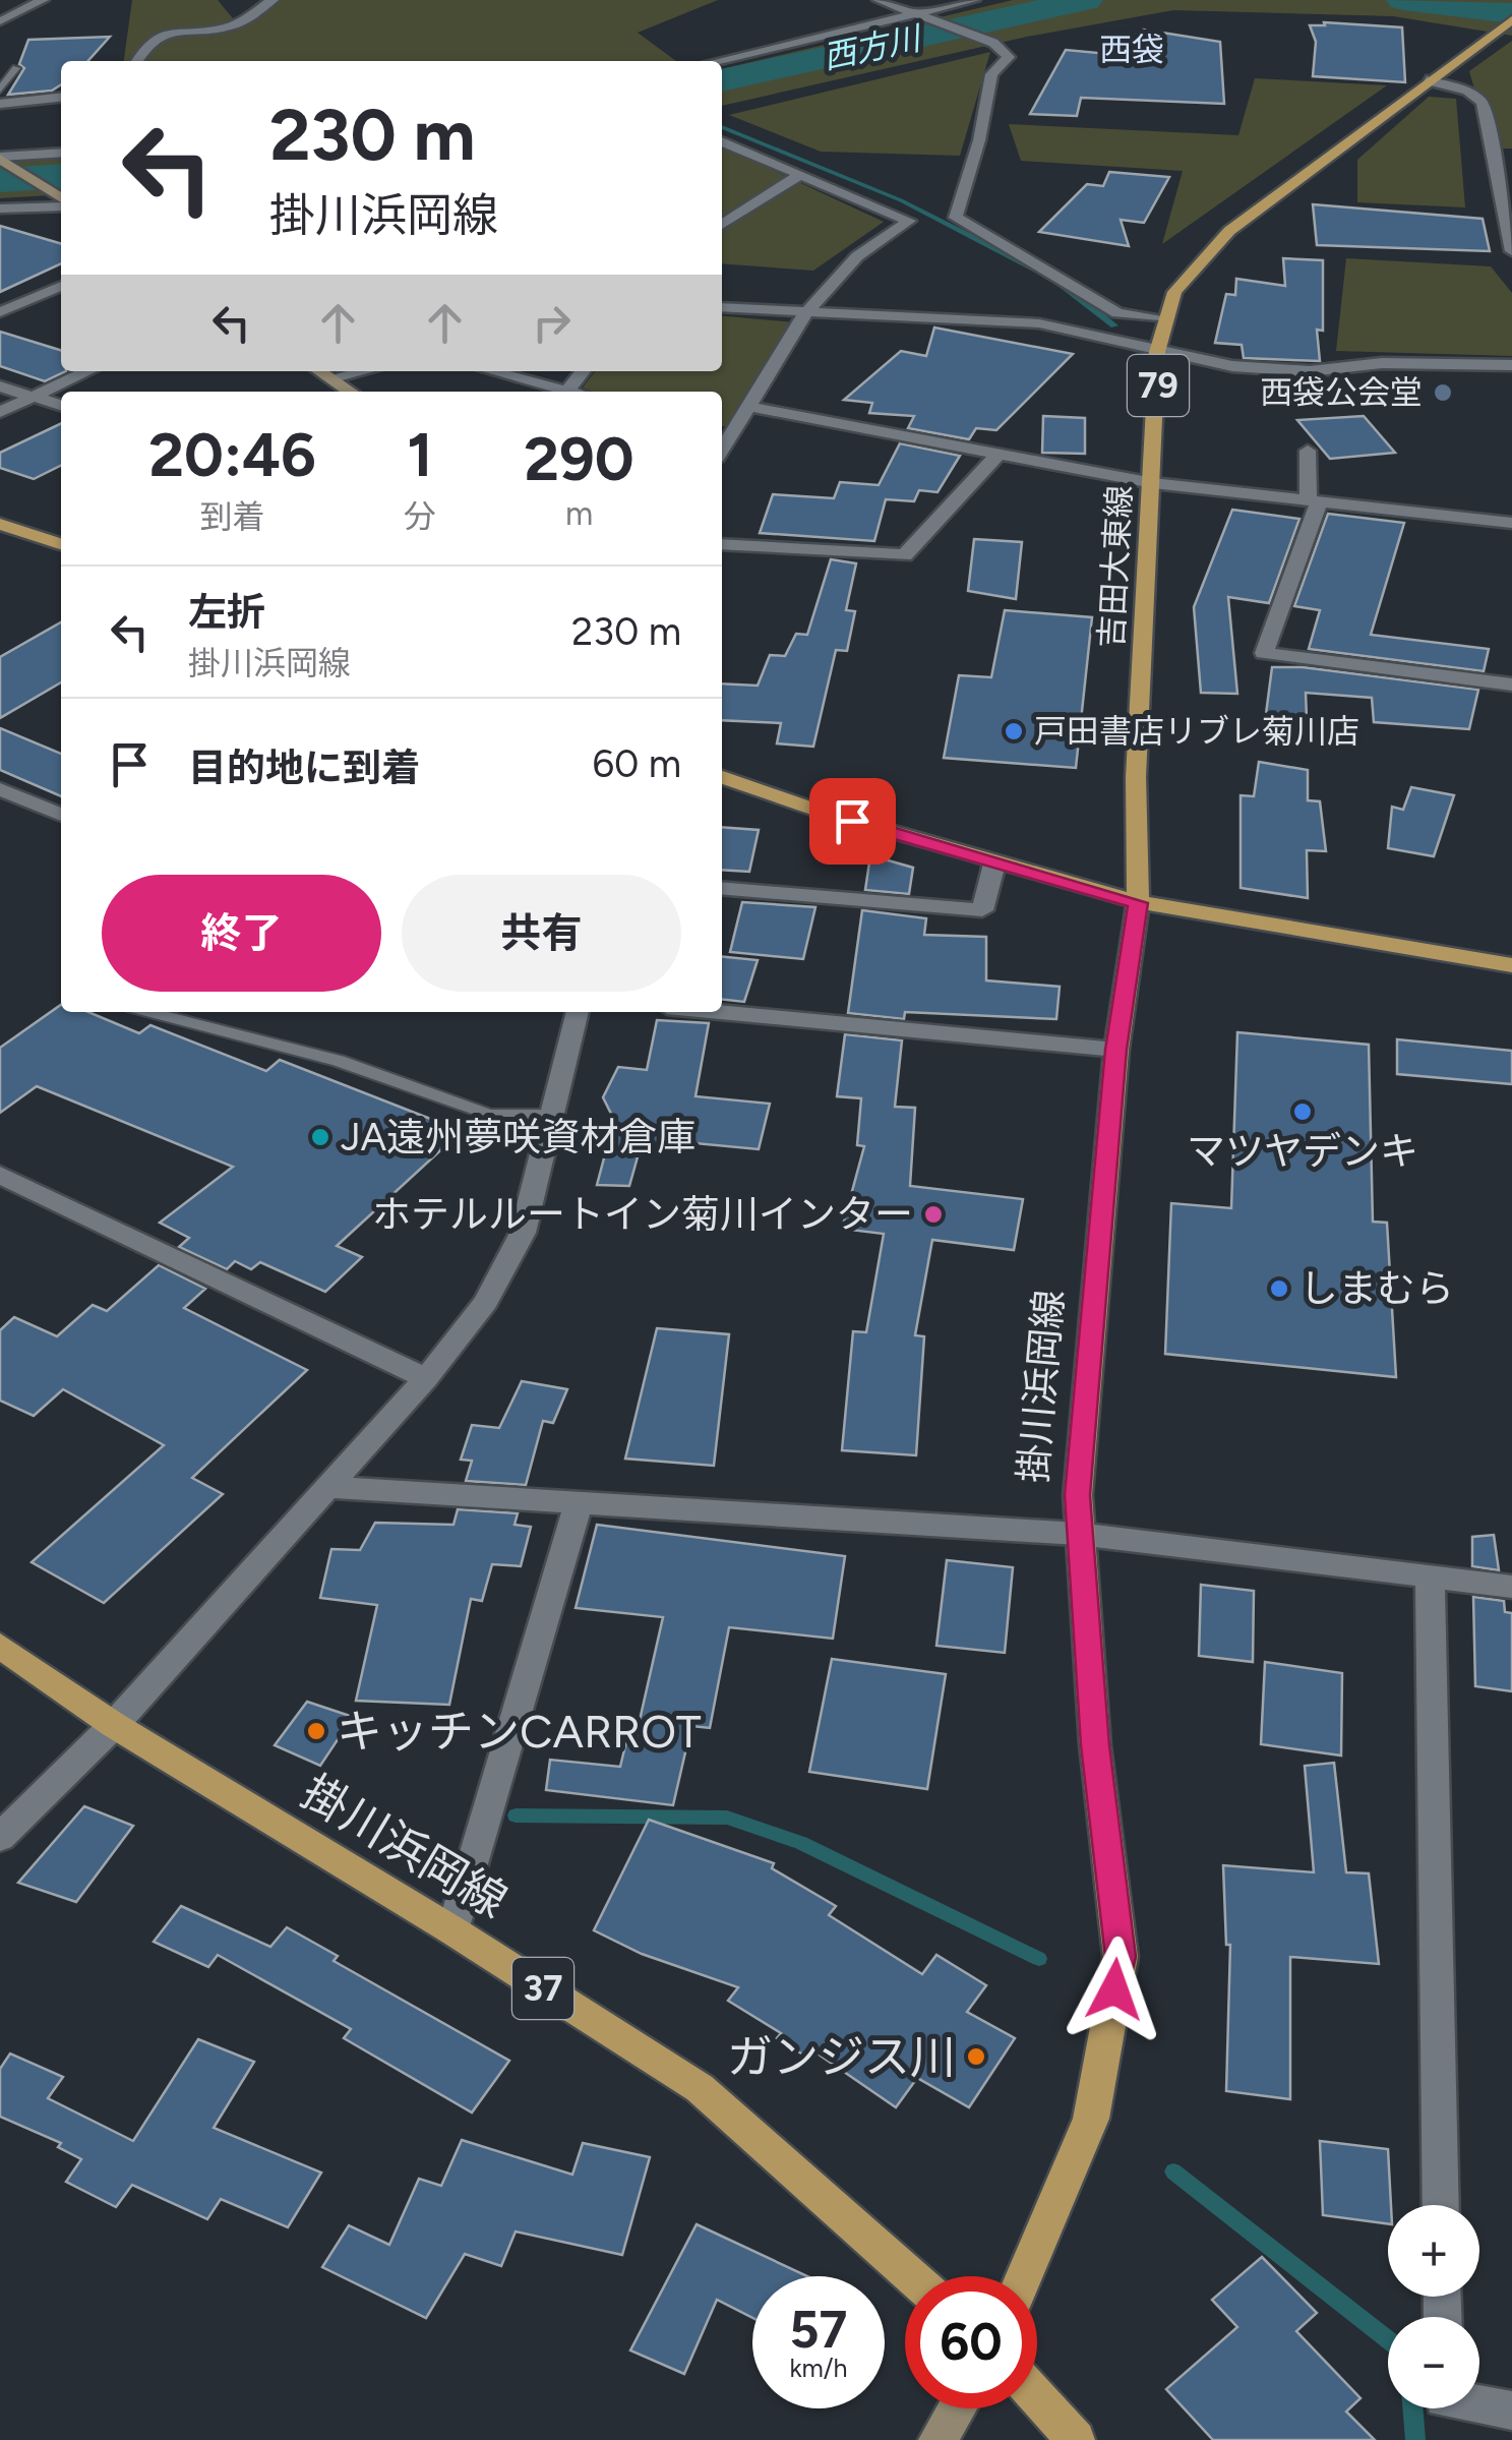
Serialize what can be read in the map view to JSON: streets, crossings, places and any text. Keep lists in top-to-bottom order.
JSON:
{
  "streets": {
    "main road": [
      "79",
      "吉田大東線",
      "掛川浜岡線",
      "37"
    ]
  },
  "crossings": [
    ["吉田大東線", "掛川浜岡線"]
  ],
  "districts": ["西袋"],
  "water": ["西方川"],
  "places": [
    "西袋公会堂",
    "戸田書店リブレ菊川店",
    "マツヤデンキ",
    "JA遠州夢咲資材倉庫",
    "ホテルルートイン菊川インター",
    "しまむら",
    "キッチンCARROT",
    "ガンジス川"
  ],
  "page": {
    "turn": ["230 m", "掛川浜岡線"],
    "eta": [
      "20:46",
      "到着",
      "1",
      "分",
      "290",
      "m"
    ],
    "list": [
      {
        "name": "左折",
        "note": "掛川浜岡線",
        "value": "230 m"
      },
      {
        "name": "目的地に到着",
        "value": "60 m"
      }
    ],
    "buttons": ["終了", "共有"],
    "map_buttons": ["+", "−"],
    "speed": "57 km/h",
    "limit": "60"
  }
}
